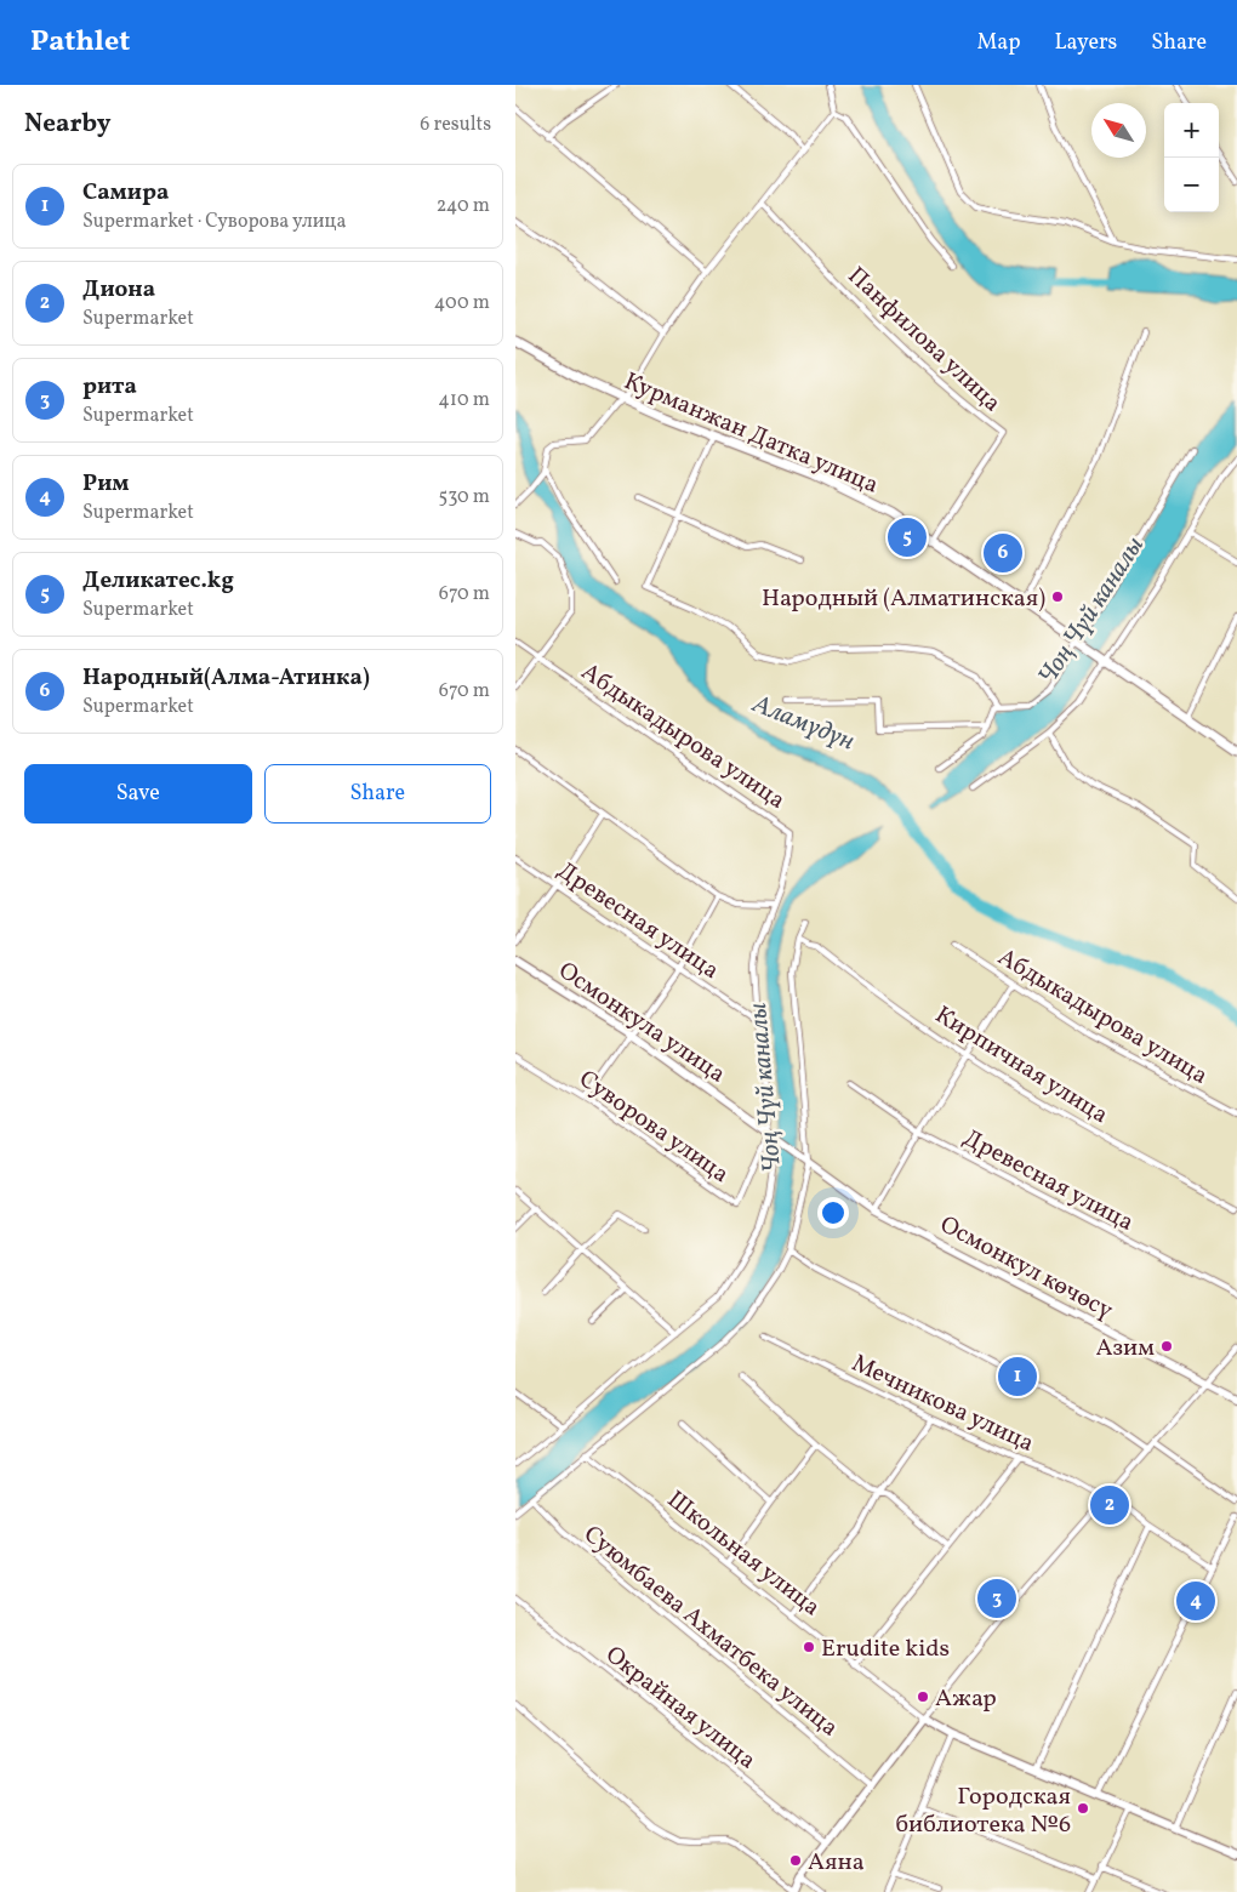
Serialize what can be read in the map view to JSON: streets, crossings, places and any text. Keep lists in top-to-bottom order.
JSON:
{
  "streets": {
    "main road": ["Курманжан Датка улица"],
    "street": [
      "Панфилова улица",
      "Абдыкадырова улица",
      "Древесная улица",
      "Осмонкула улица",
      "Кирпичная улица",
      "Суворова улица",
      "Осмонкул көчөсү",
      "Мечникова улица",
      "Школьная улица",
      "Суюмбаева Ахматбека улица",
      "Окрайная улица"
    ]
  },
  "crossings": [
    ["Панфилова улица", "Курманжан Датка улица"],
    ["Абдыкадырова улица", "Древесная улица"],
    ["Абдыкадырова улица", "Осмонкула улица"],
    ["Абдыкадырова улица", "Суворова улица"],
    ["Осмонкула улица", "Суворова улица"],
    ["Осмонкула улица", "Осмонкул көчөсү"]
  ],
  "water": ["Чоң Чүй каналы", "Аламүдүн"],
  "places": [
    "Народный (Алматинская)",
    "Азим",
    "Erudite kids",
    "Ажар",
    "Городская библиотека №6",
    "Аяна"
  ],
  "north": "top left",
  "page": {
    "header": "Pathlet",
    "nav": ["Map", "Layers", "Share"],
    "heading": ["Nearby", "6 results"],
    "map_buttons": ["+", "−"],
    "list": [
      {
        "mark": "1",
        "name": "Самира",
        "note": "Supermarket · Суворова улица",
        "value": "240 m"
      },
      {
        "mark": "2",
        "name": "Диона",
        "note": "Supermarket",
        "value": "400 m"
      },
      {
        "mark": "3",
        "name": "рита",
        "note": "Supermarket",
        "value": "410 m"
      },
      {
        "mark": "4",
        "name": "Рим",
        "note": "Supermarket",
        "value": "530 m"
      },
      {
        "mark": "5",
        "name": "Деликатес.kg",
        "note": "Supermarket",
        "value": "670 m"
      },
      {
        "mark": "6",
        "name": "Народный(Алма-Атинка)",
        "note": "Supermarket",
        "value": "670 m"
      }
    ],
    "pins": [
      "5",
      "6",
      "1",
      "2",
      "3",
      "4"
    ],
    "buttons": ["Save", "Share"]
  }
}
